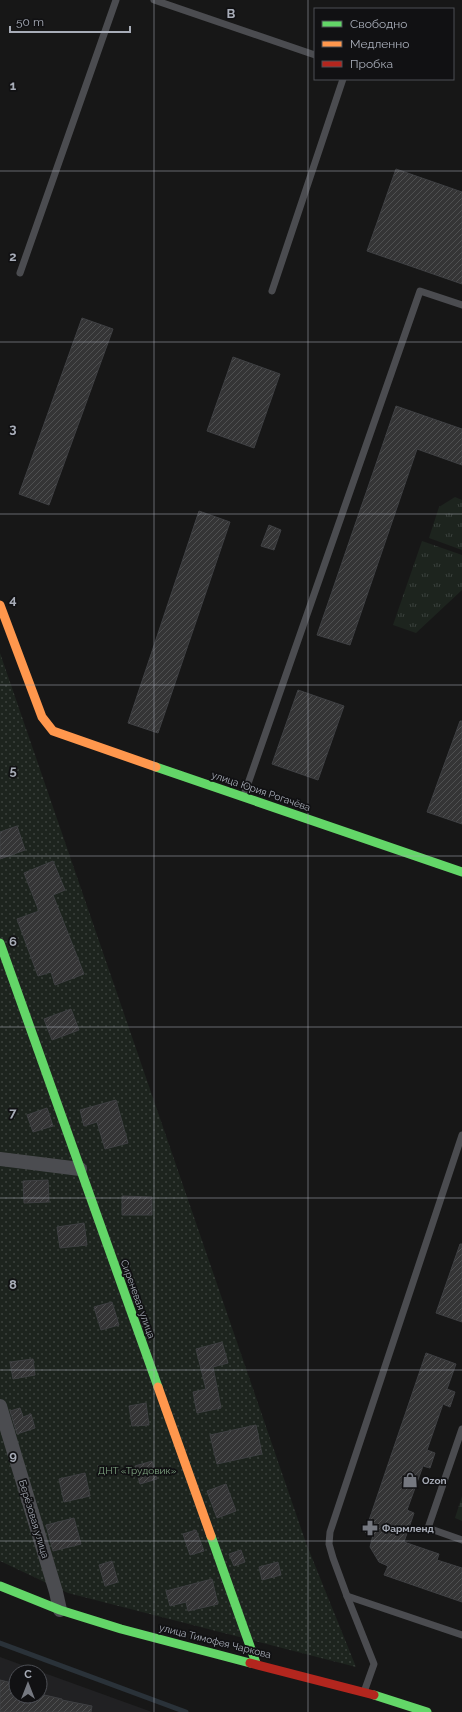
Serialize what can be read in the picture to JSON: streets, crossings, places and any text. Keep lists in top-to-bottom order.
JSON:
{
  "streets": {
    "street": [
      "улица Юрия Рогачёва",
      "Сиреневая улица",
      "Берёзовая улица",
      "улица Тимофея Чаркова"
    ]
  },
  "crossings": [
    ["Сиреневая улица", "улица Тимофея Чаркова"],
    ["Берёзовая улица", "улица Тимофея Чаркова"]
  ],
  "parks": ["ДНТ «Трудовик»"],
  "places": {
    "shop": ["Ozon"],
    "pharmacy": ["Фармленд"]
  },
  "legend": ["Свободно", "Медленно", "Пробка"],
  "scale_bar": "50 m",
  "north": "top",
  "grid": {
    "columns": ["B"],
    "rows": [
      "1",
      "2",
      "3",
      "4",
      "5",
      "6",
      "7",
      "8",
      "9"
    ]
  }
}
